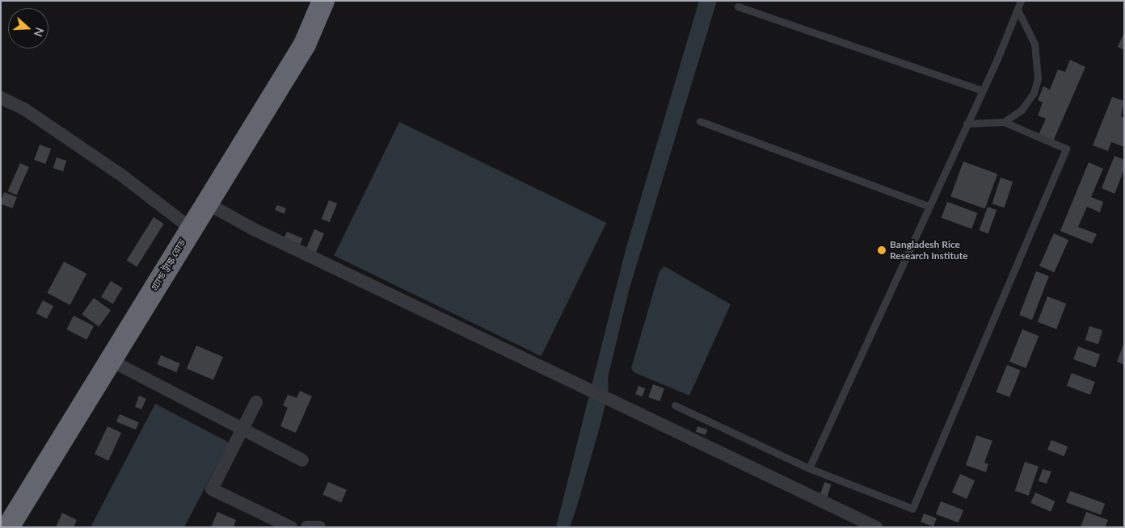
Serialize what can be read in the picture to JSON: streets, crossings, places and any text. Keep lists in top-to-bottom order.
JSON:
{
  "streets": {
    "highway": ["গ্র্যান্ড ট্রাঙ্ক রোড"]
  },
  "places": ["Bangladesh Rice Research Institute"],
  "north": "right"
}
